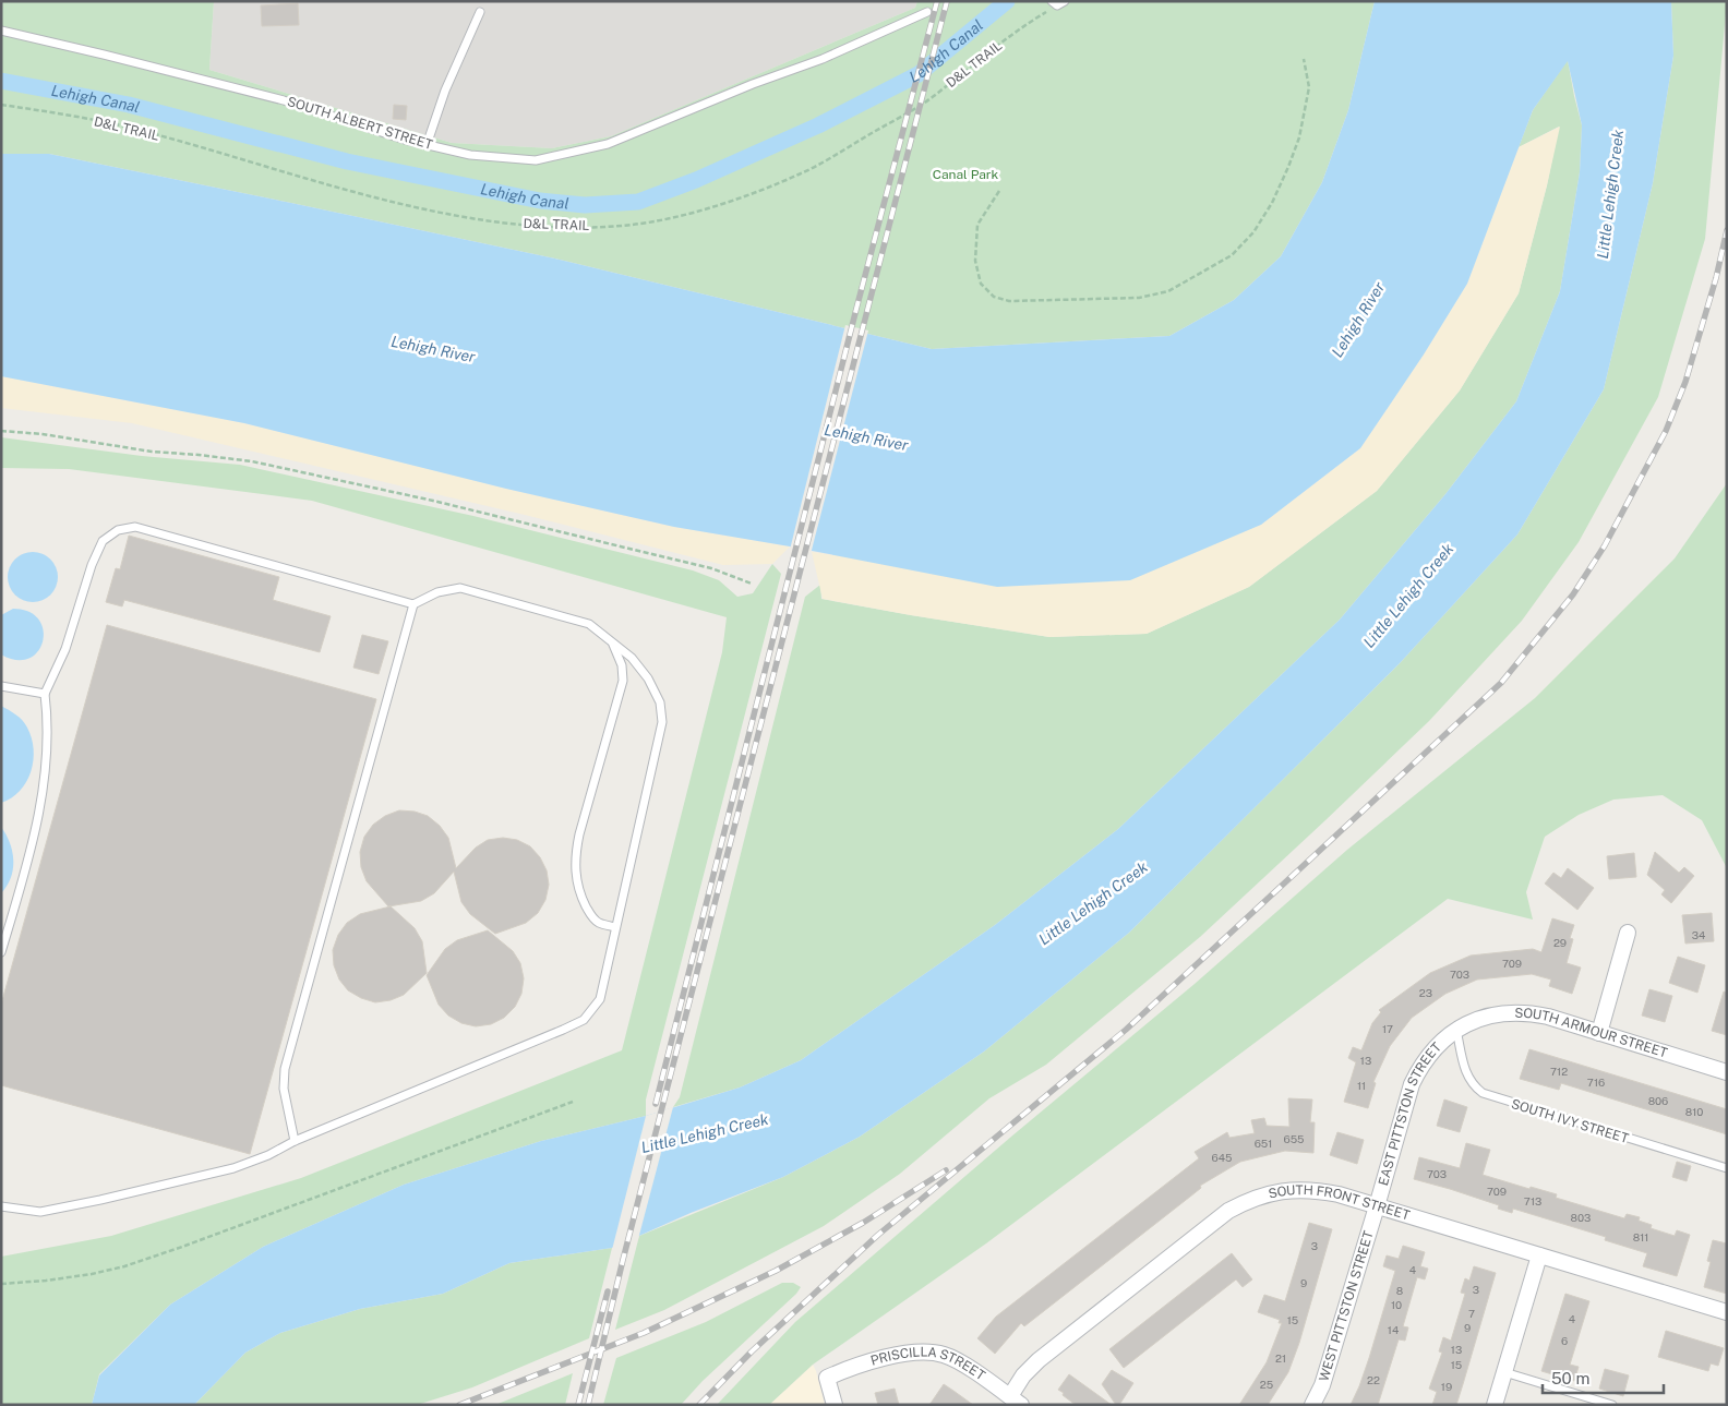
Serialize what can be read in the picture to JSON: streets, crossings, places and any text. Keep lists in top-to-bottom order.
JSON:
{
  "streets": {
    "street": [
      "SOUTH ARMOUR STREET",
      "EAST PITTSTON STREET",
      "SOUTH FRONT STREET",
      "WEST PITTSTON STREET",
      "PRISCILLA STREET"
    ],
    "lane": ["SOUTH ALBERT STREET", "SOUTH IVY STREET"],
    "path": ["D&L TRAIL"]
  },
  "crossings": [
    ["SOUTH ARMOUR STREET", "EAST PITTSTON STREET"],
    ["SOUTH ARMOUR STREET", "SOUTH IVY STREET"],
    ["EAST PITTSTON STREET", "SOUTH IVY STREET"],
    ["EAST PITTSTON STREET", "SOUTH FRONT STREET"],
    ["EAST PITTSTON STREET", "WEST PITTSTON STREET"],
    ["SOUTH FRONT STREET", "WEST PITTSTON STREET"],
    ["SOUTH FRONT STREET", "PRISCILLA STREET"]
  ],
  "water": ["Lehigh Canal", "Little Lehigh Creek", "Lehigh River"],
  "parks": ["Canal Park"],
  "house_numbers": [
    "34",
    "29",
    "709",
    "703",
    "23",
    "17",
    "13",
    "712",
    "716",
    "11",
    "806",
    "810",
    "655",
    "651",
    "645",
    "703",
    "709",
    "713",
    "803",
    "811",
    "3",
    "4",
    "9",
    "3",
    "8",
    "10",
    "7",
    "4",
    "15",
    "9",
    "14",
    "6",
    "13",
    "21",
    "15",
    "22",
    "25",
    "19"
  ],
  "scale_bar": "50 m"
}
